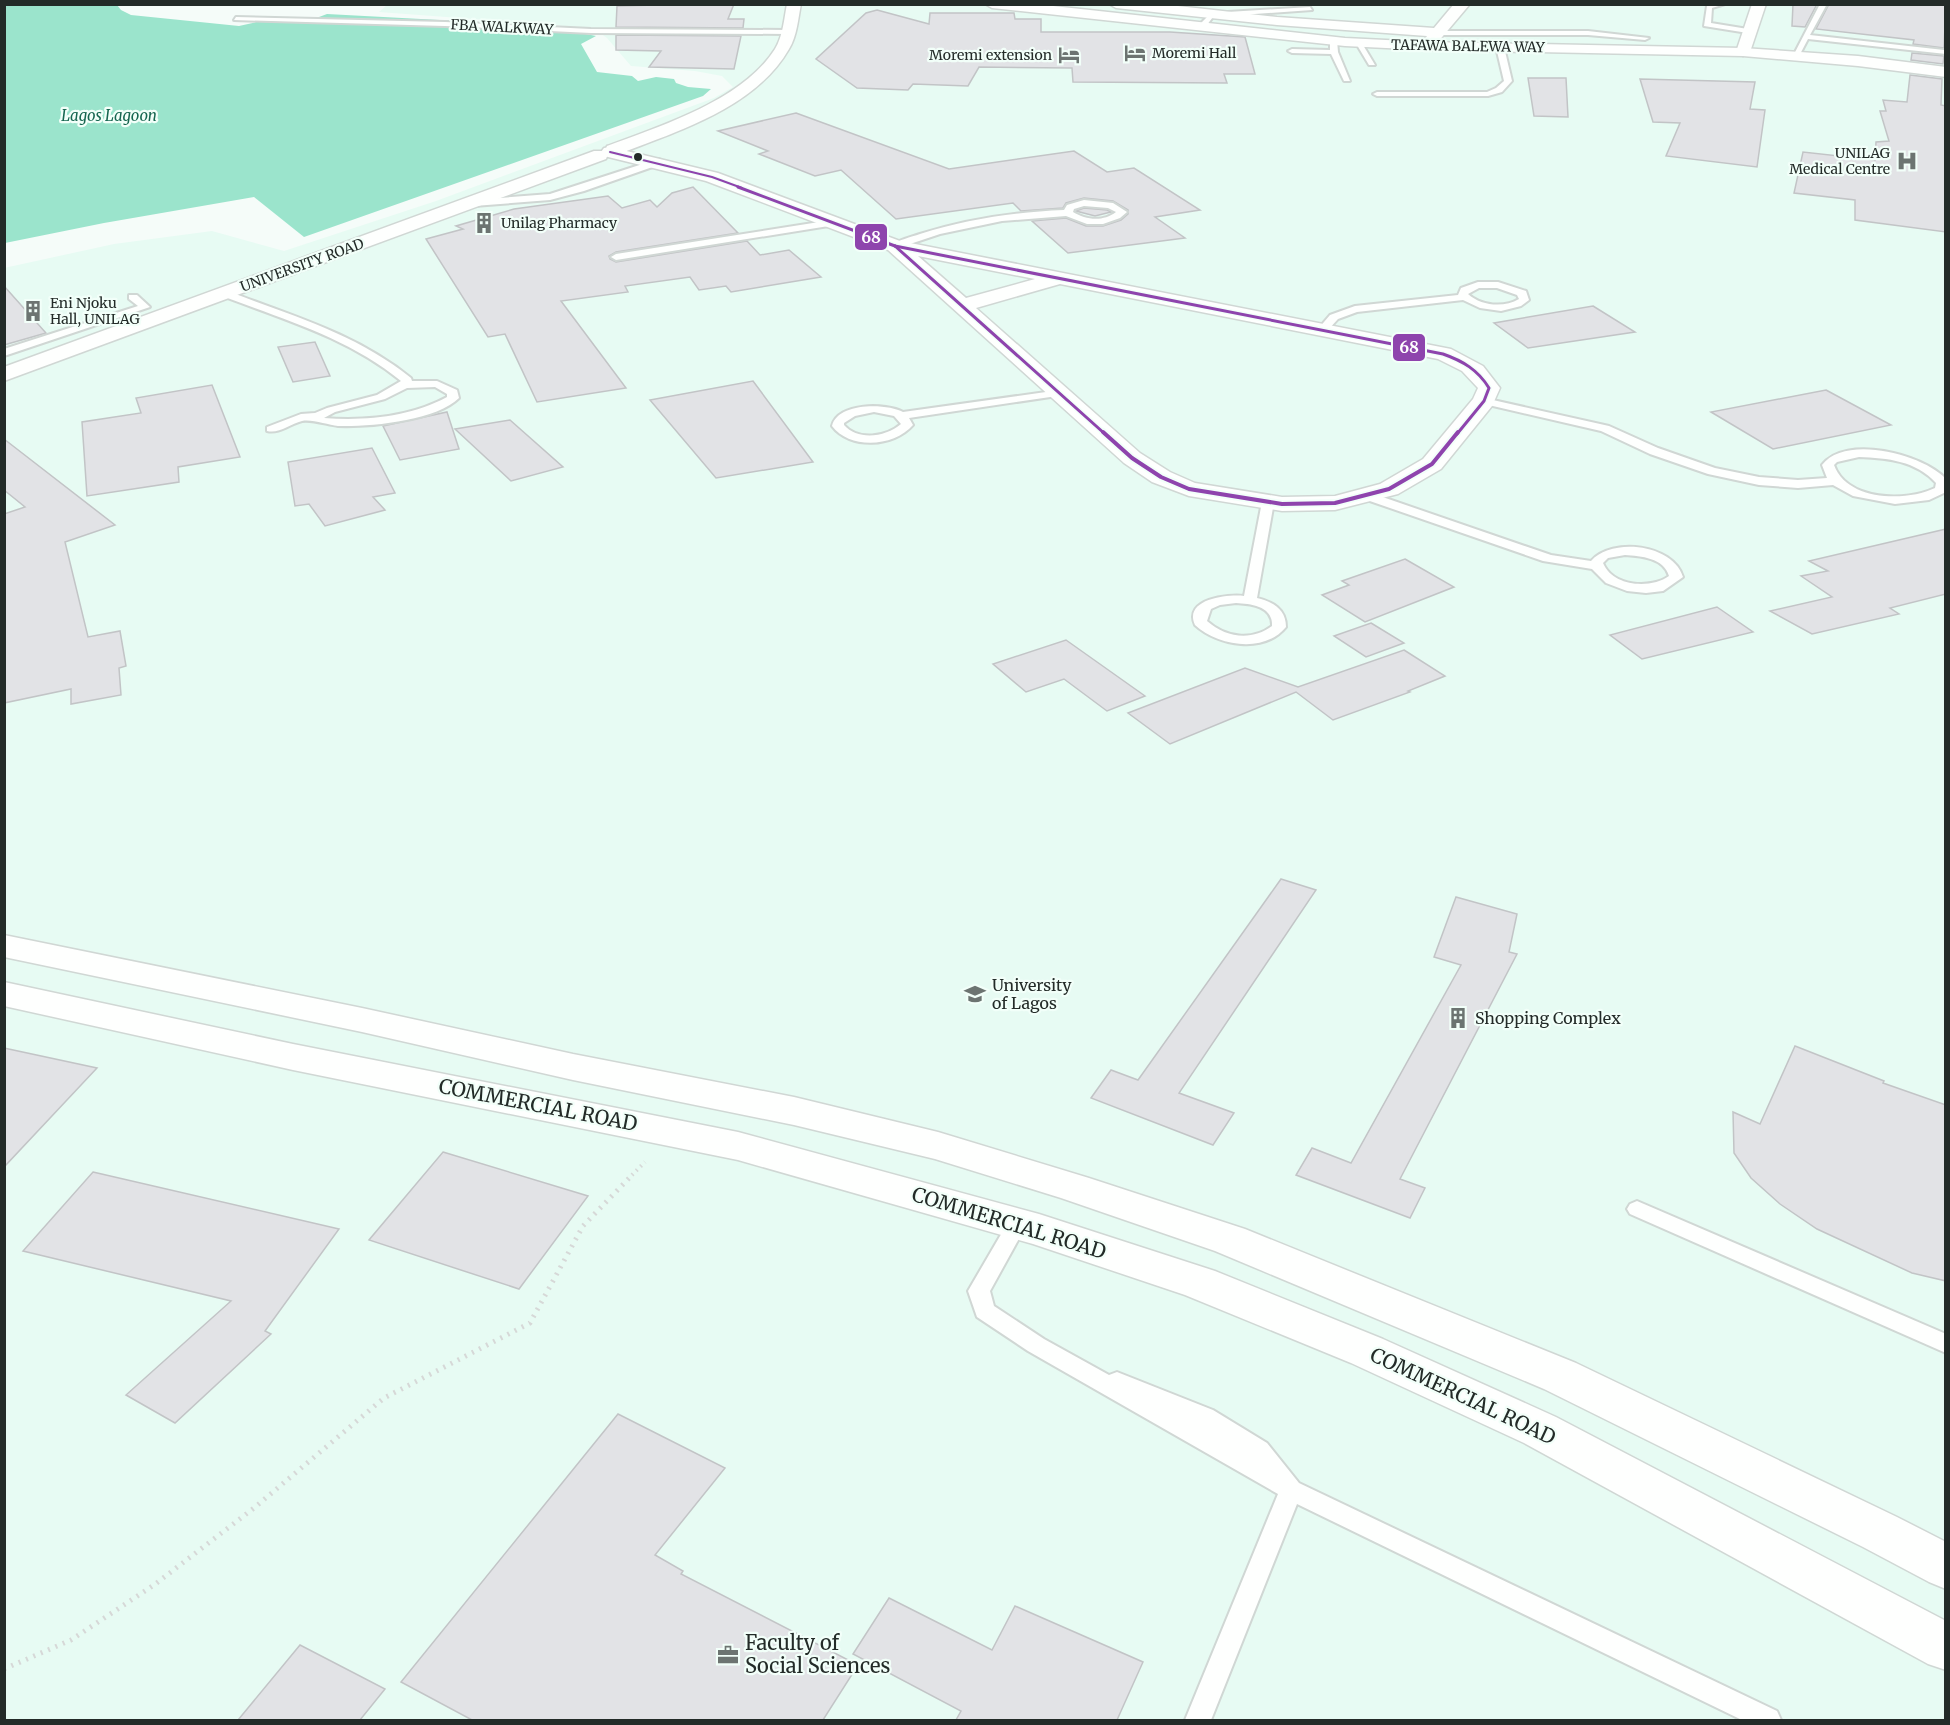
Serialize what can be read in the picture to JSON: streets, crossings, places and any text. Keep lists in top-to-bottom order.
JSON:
{
  "streets": {
    "street": ["TAFAWA BALEWA WAY", "UNIVERSITY ROAD", "COMMERCIAL ROAD"],
    "lane": ["FBA WALKWAY"]
  },
  "crossings": [
    ["FBA WALKWAY", "UNIVERSITY ROAD"]
  ],
  "water": ["Lagos Lagoon"],
  "places": {
    "hotel": ["Moremi Hall", "Moremi extension"],
    "hospital": ["UNILAG Medical Centre"],
    "building": ["Unilag Pharmacy", "Eni Njoku Hall, UNILAG", "Shopping Complex"],
    "school or university": ["University of Lagos"],
    "office": ["Faculty of Social Sciences"]
  },
  "lines": ["transit line 68"]
}
